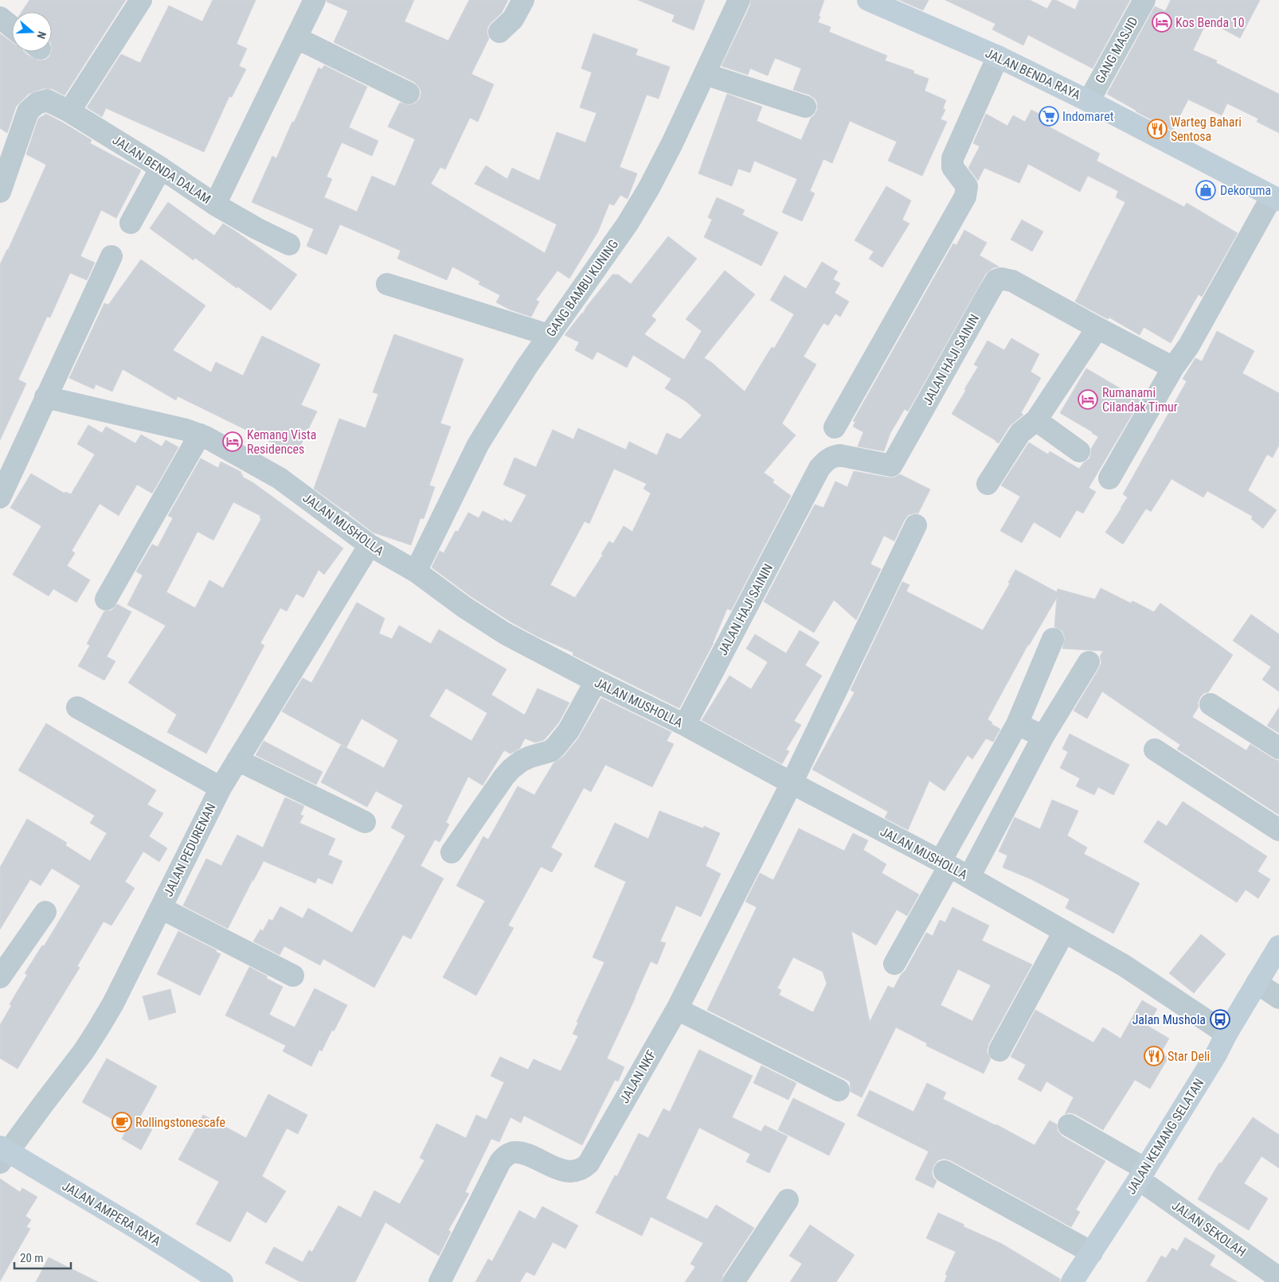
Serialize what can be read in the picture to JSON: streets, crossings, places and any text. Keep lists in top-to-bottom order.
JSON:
{
  "streets": {
    "street": [
      "GANG MASJID",
      "JALAN BENDA RAYA",
      "JALAN BENDA DALAM",
      "GANG BAMBU KUNING",
      "JALAN HAJI SAININ",
      "JALAN MUSHOLLA",
      "JALAN PEDURENAN",
      "JALAN NKF",
      "JALAN KEMANG SELATAN",
      "JALAN AMPERA RAYA",
      "JALAN SEKOLAH"
    ]
  },
  "crossings": [
    ["GANG MASJID", "JALAN BENDA RAYA"],
    ["GANG BAMBU KUNING", "JALAN MUSHOLLA"],
    ["JALAN HAJI SAININ", "JALAN MUSHOLLA"],
    ["JALAN MUSHOLLA", "JALAN PEDURENAN"],
    ["JALAN MUSHOLLA", "JALAN NKF"],
    ["JALAN MUSHOLLA", "JALAN KEMANG SELATAN"],
    ["JALAN PEDURENAN", "JALAN AMPERA RAYA"],
    ["JALAN KEMANG SELATAN", "JALAN SEKOLAH"]
  ],
  "places": {
    "hotel": ["Kos Benda 10", "Rumanami Cilandak Timur", "Kemang Vista Residences"],
    "supermarket": ["Indomaret"],
    "restaurant": ["Warteg Bahari Sentosa", "Star Deli"],
    "shop": ["Dekoruma"],
    "bus stop": ["Jalan Mushola"],
    "cafe": ["Rollingstonescafe"]
  },
  "scale_bar": "20 m",
  "north": "right"
}
